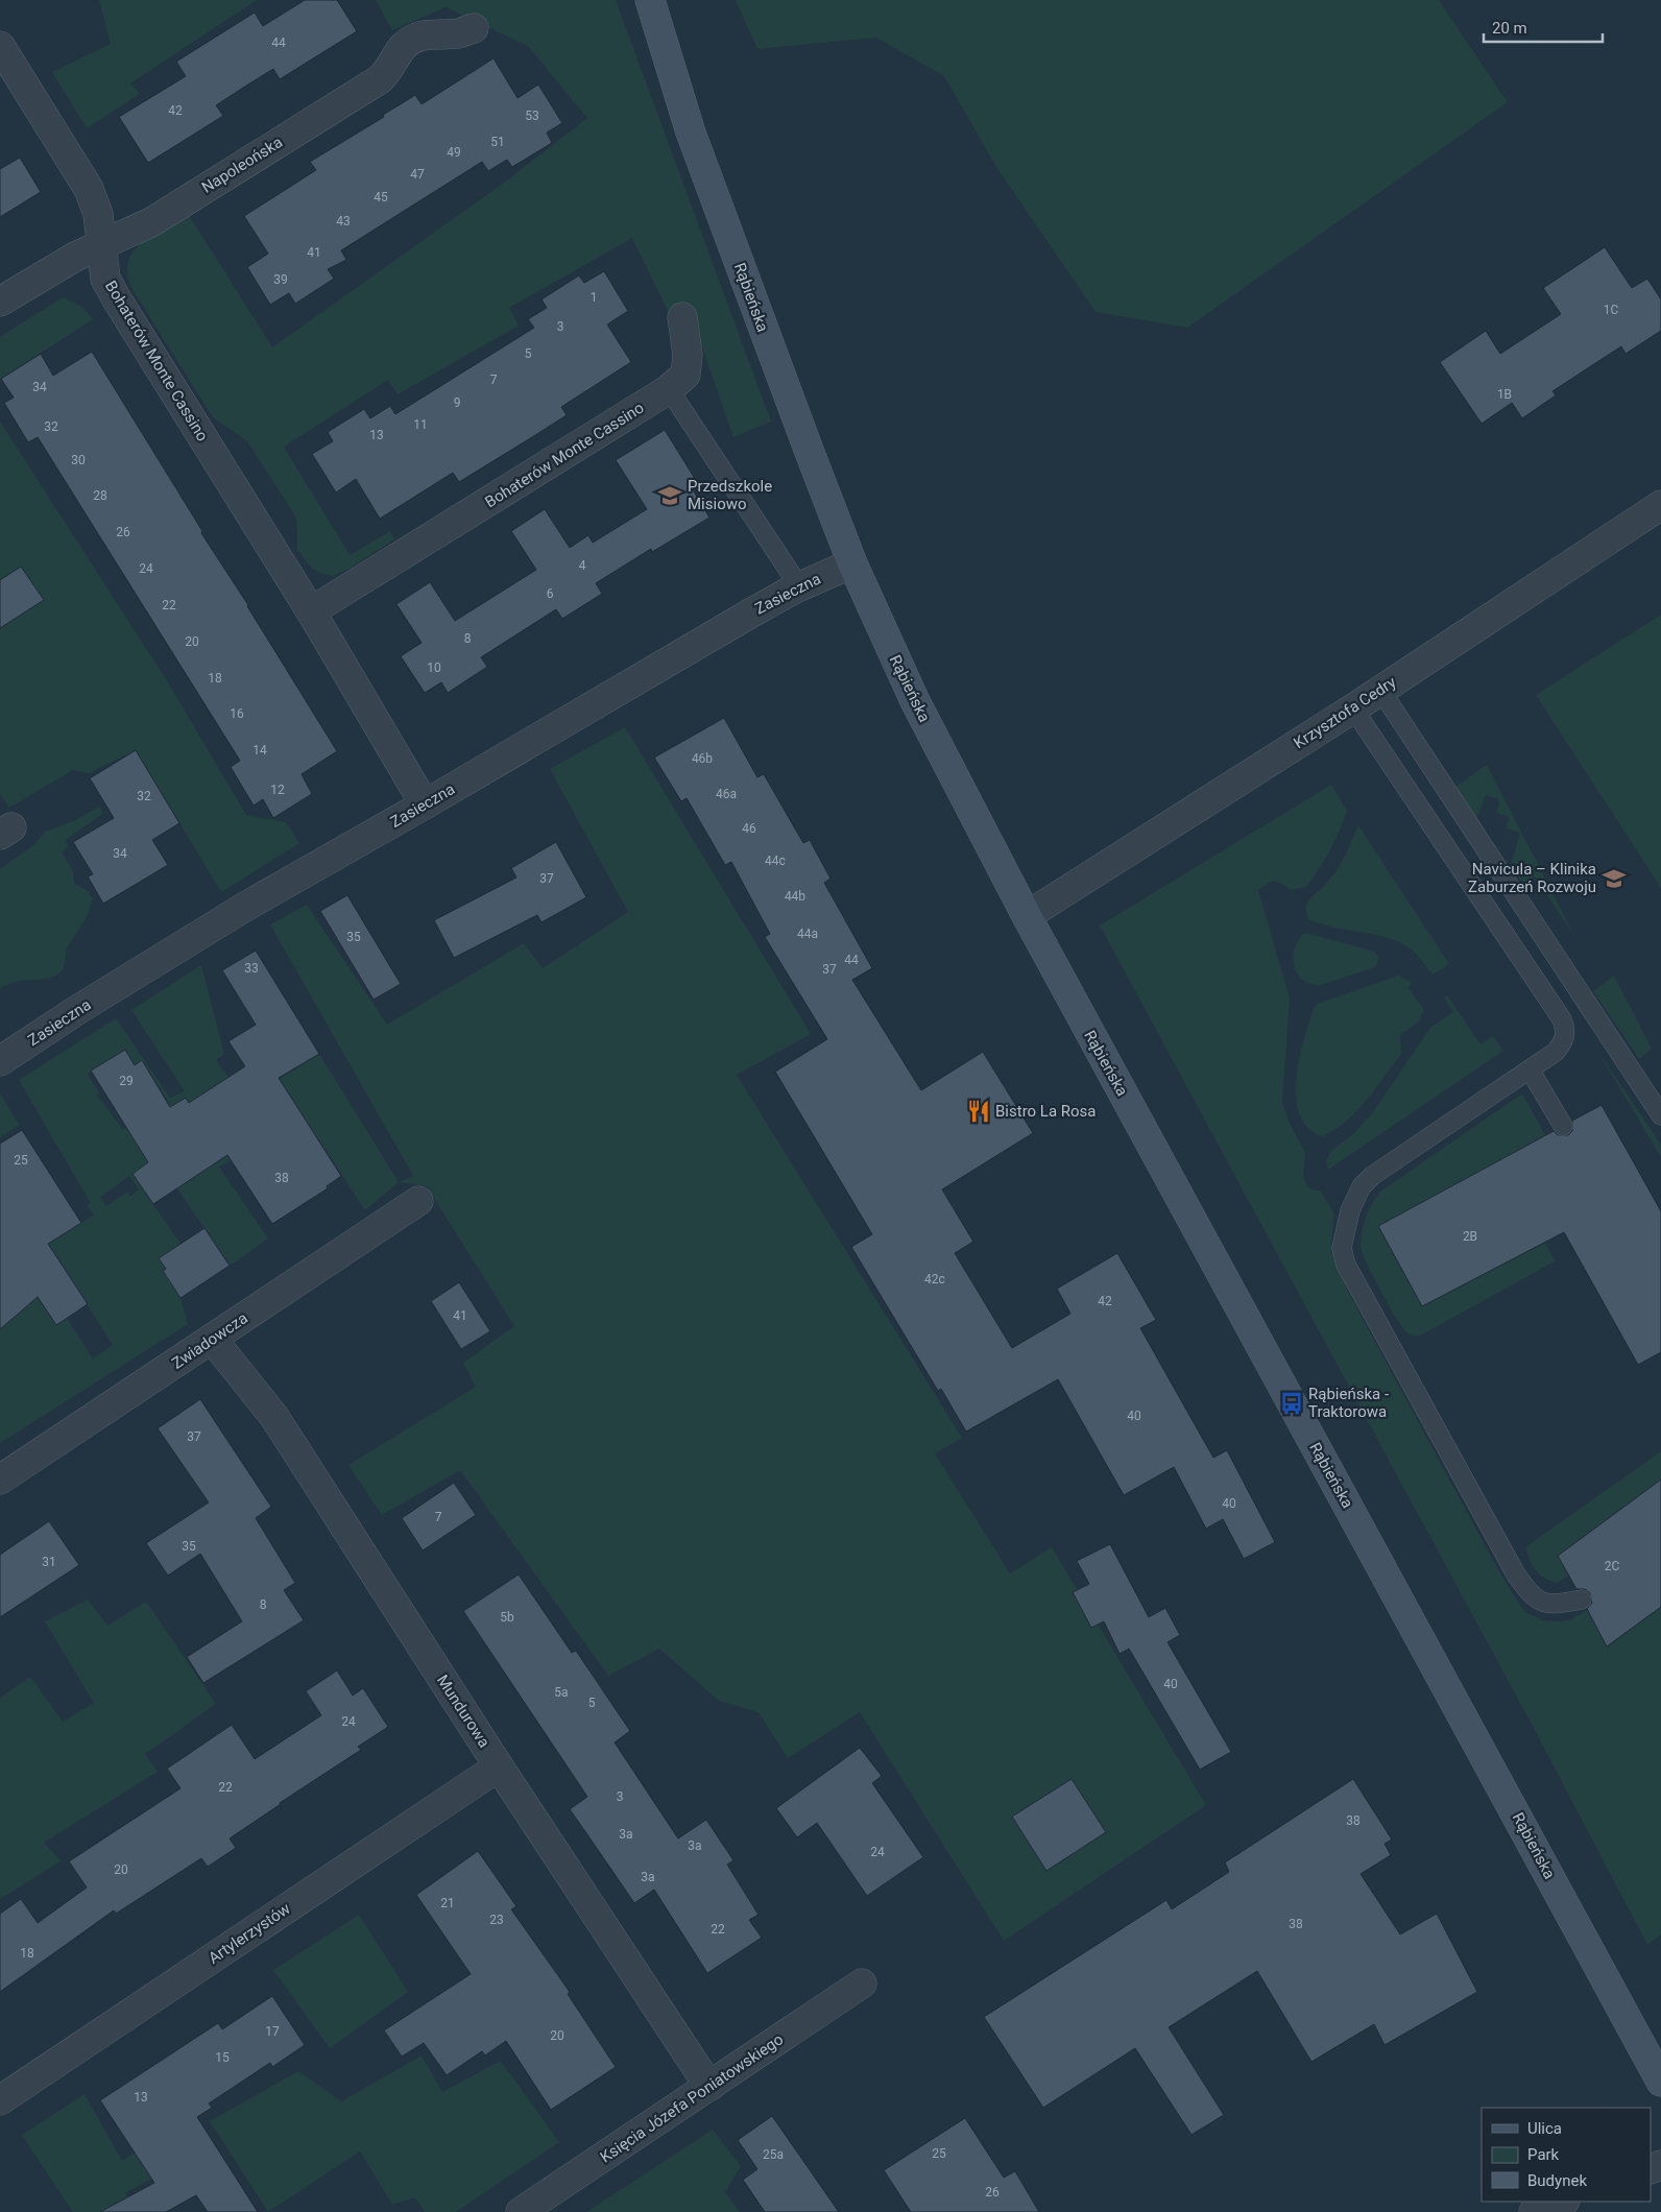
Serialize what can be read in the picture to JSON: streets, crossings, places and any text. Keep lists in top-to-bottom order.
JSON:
{
  "streets": {
    "street": [
      "Napoleońska",
      "Rąbieńska",
      "Bohaterów Monte Cassino",
      "Zasieczna",
      "Krzysztofa Cedry",
      "Zwiadowcza",
      "Mundurowa",
      "Artylerzystów",
      "Księcia Józefa Poniatowskiego"
    ]
  },
  "crossings": [
    ["Napoleońska", "Bohaterów Monte Cassino"],
    ["Rąbieńska", "Zasieczna"],
    ["Rąbieńska", "Krzysztofa Cedry"],
    ["Bohaterów Monte Cassino", "Zasieczna"],
    ["Zwiadowcza", "Mundurowa"],
    ["Mundurowa", "Artylerzystów"],
    ["Mundurowa", "Księcia Józefa Poniatowskiego"]
  ],
  "places": {
    "school or university": ["Przedszkole Misiowo", "Navicula – Klinika Zaburzeń Rozwoju"],
    "restaurant": ["Bistro La Rosa"],
    "bus stop": ["Rąbieńska - Traktorowa"]
  },
  "house_numbers": [
    "44",
    "42",
    "53",
    "51",
    "49",
    "47",
    "45",
    "43",
    "41",
    "39",
    "1",
    "1C",
    "3",
    "5",
    "7",
    "34",
    "1B",
    "9",
    "11",
    "32",
    "13",
    "30",
    "28",
    "26",
    "4",
    "24",
    "6",
    "22",
    "8",
    "20",
    "10",
    "18",
    "16",
    "14",
    "46b",
    "12",
    "46a",
    "32",
    "46",
    "34",
    "44c",
    "37",
    "44b",
    "44a",
    "35",
    "44",
    "33",
    "37",
    "29",
    "25",
    "38",
    "2B",
    "42c",
    "42",
    "41",
    "40",
    "37",
    "40",
    "7",
    "35",
    "31",
    "2C",
    "8",
    "5b",
    "40",
    "5a",
    "5",
    "24",
    "22",
    "3",
    "38",
    "3a",
    "3a",
    "24",
    "20",
    "3a",
    "21",
    "23",
    "38",
    "22",
    "18",
    "17",
    "20",
    "15",
    "13",
    "25",
    "25a",
    "26"
  ],
  "legend": ["Ulica", "Park", "Budynek"],
  "scale_bar": "20 m"
}
